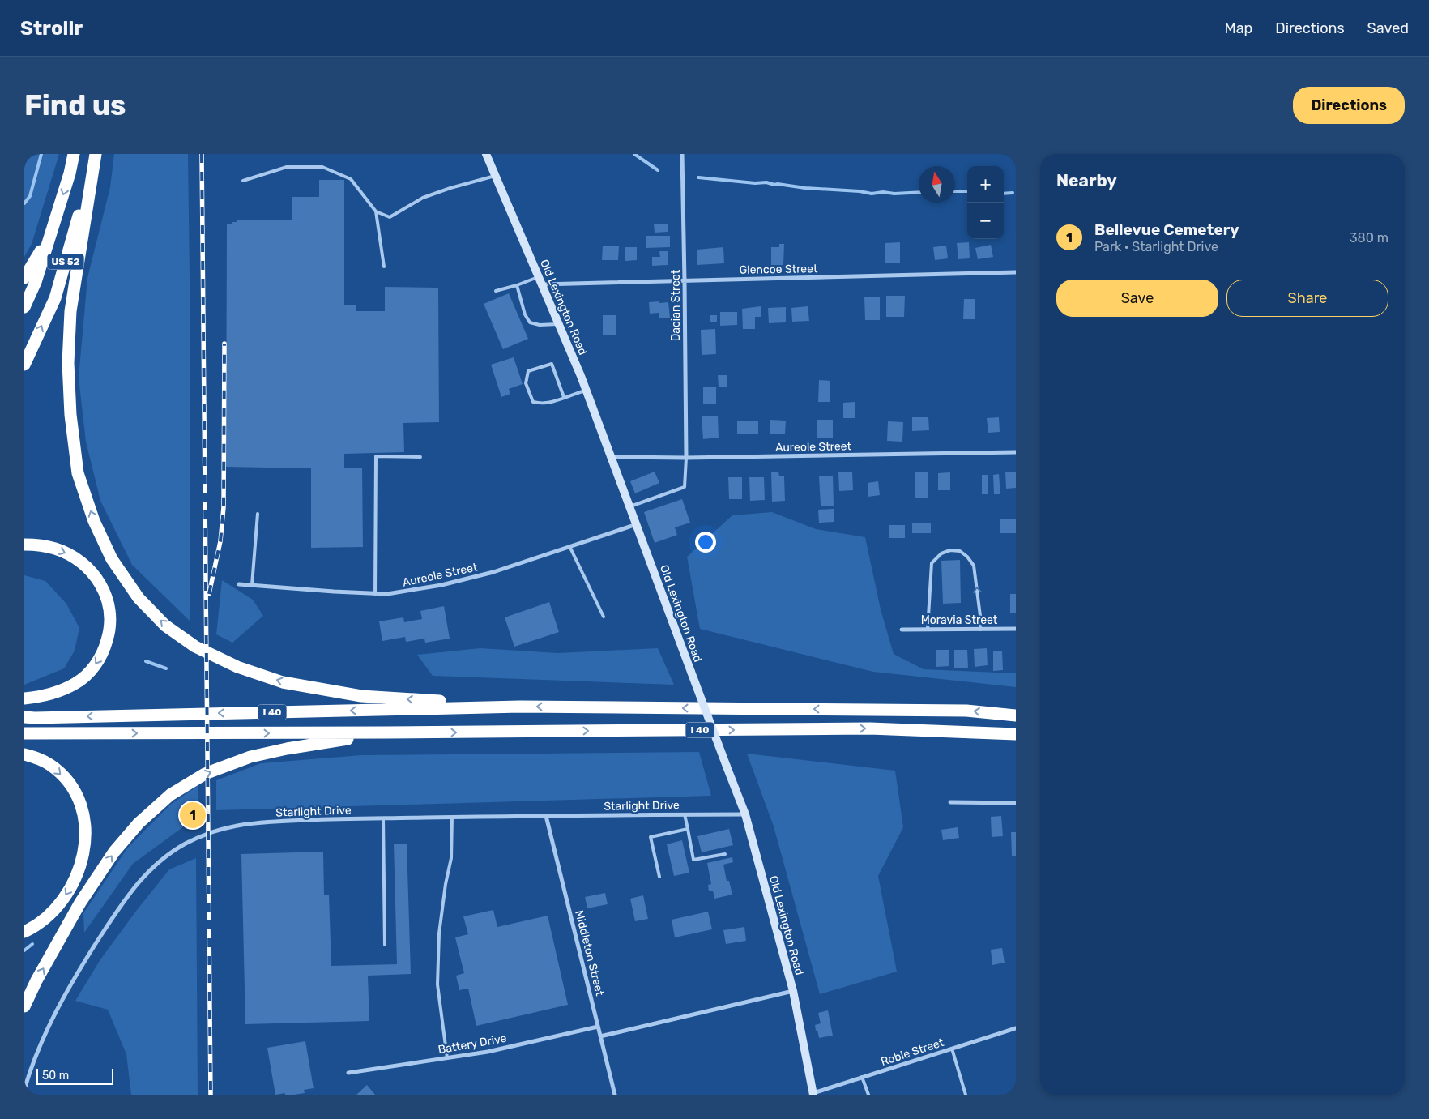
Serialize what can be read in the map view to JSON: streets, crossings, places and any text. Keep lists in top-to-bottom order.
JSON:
{
  "streets": {
    "highway": ["US 52", "I 40"],
    "main road": ["Old Lexington Road"],
    "street": [
      "Glencoe Street",
      "Dacian Street",
      "Aureole Street",
      "Moravia Street",
      "Starlight Drive",
      "Middleton Street",
      "Battery Drive",
      "Robie Street"
    ]
  },
  "crossings": [
    ["Glencoe Street", "Dacian Street"],
    ["Glencoe Street", "Old Lexington Road"],
    ["Dacian Street", "Aureole Street"],
    ["Old Lexington Road", "Aureole Street"],
    ["Old Lexington Road", "Starlight Drive"],
    ["Old Lexington Road", "Robie Street"],
    ["Starlight Drive", "Middleton Street"],
    ["Middleton Street", "Battery Drive"]
  ],
  "scale_bar": "50 m",
  "north": "top",
  "page": {
    "header": "Strollr",
    "nav": ["Map", "Directions", "Saved"],
    "buttons": [
      "Directions",
      ["Save", "Share"]
    ],
    "title": "Find us",
    "heading": "Nearby",
    "map_buttons": ["+", "−"],
    "list": [
      {
        "mark": "1",
        "name": "Bellevue Cemetery",
        "note": "Park · Starlight Drive",
        "value": "380 m"
      }
    ],
    "pins": "1",
    "scale": "50 m"
  }
}
